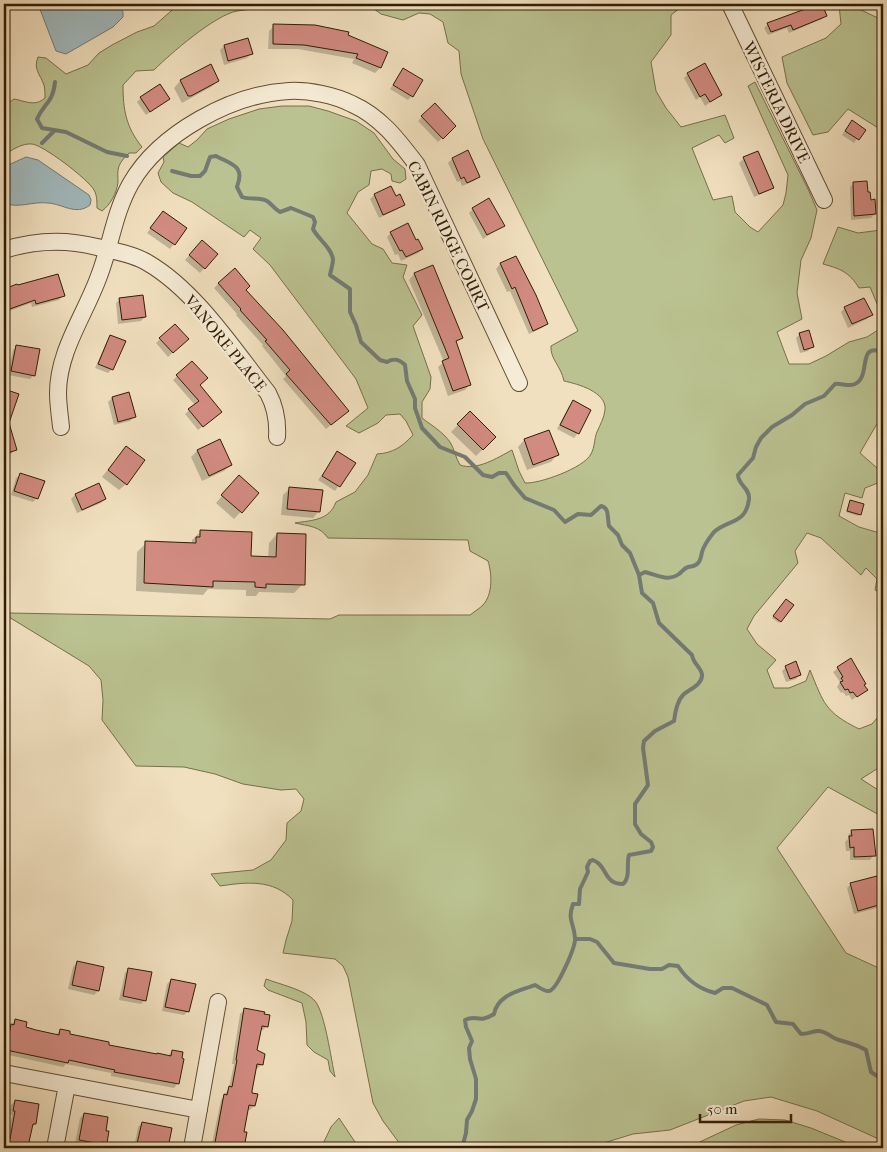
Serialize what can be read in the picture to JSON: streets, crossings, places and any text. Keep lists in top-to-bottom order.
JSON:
{
  "streets": {
    "street": ["WISTERIA DRIVE", "CABIN RIDGE COURT", "VANORE PLACE"]
  },
  "crossings": [
    ["CABIN RIDGE COURT", "VANORE PLACE"]
  ],
  "scale_bar": "50 m"
}
